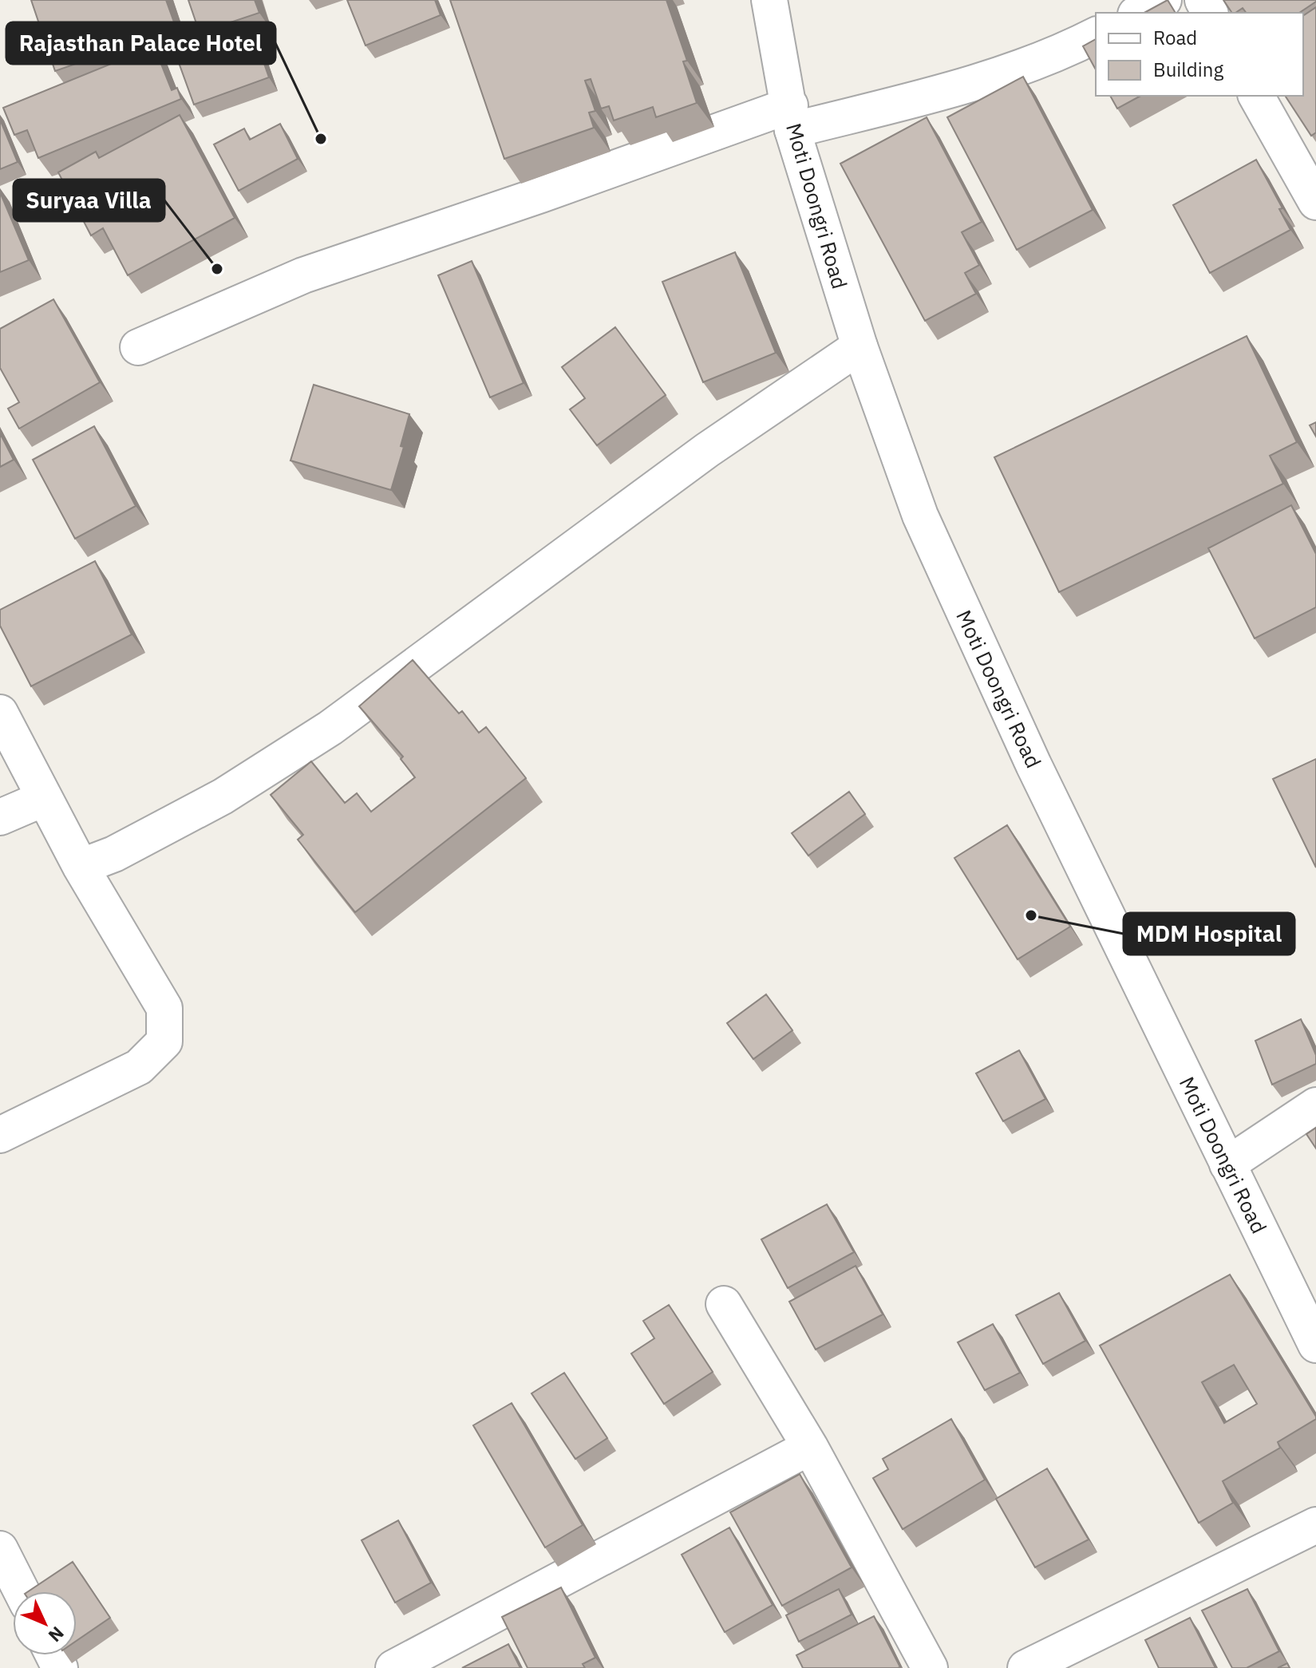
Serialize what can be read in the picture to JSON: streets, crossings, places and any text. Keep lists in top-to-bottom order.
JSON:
{
  "streets": {
    "street": ["Moti Doongri Road"]
  },
  "places": ["Rajasthan Palace Hotel", "Suryaa Villa", "MDM Hospital"],
  "legend": ["Road", "Building"],
  "north": "bottom right"
}
